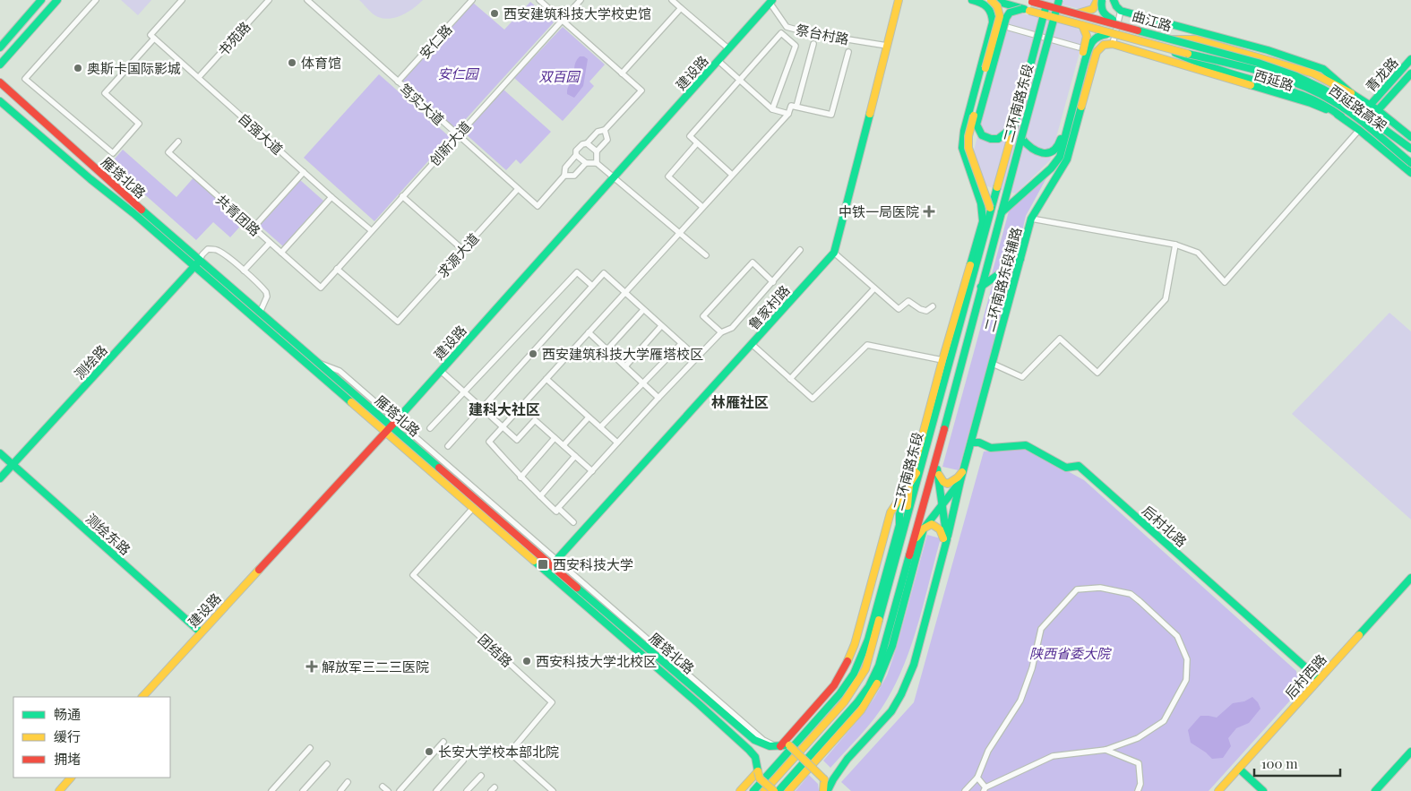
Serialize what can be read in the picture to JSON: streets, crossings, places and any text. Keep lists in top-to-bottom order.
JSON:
{
  "streets": {
    "main road": [
      "曲江路",
      "建设路",
      "青龙路",
      "西延路",
      "二环南路东段",
      "西延路高架",
      "雁塔北路",
      "二环南路东段辅路",
      "鲁家村路",
      "测绘路",
      "后村北路",
      "测绘东路",
      "后村西路"
    ],
    "street": [
      "祭台村路",
      "书苑路",
      "安仁路",
      "笃实大道",
      "自强大道",
      "创新大道",
      "共青团路",
      "求源大道",
      "团结路"
    ]
  },
  "crossings": [
    ["曲江路", "西延路高架"],
    ["祭台村路", "建设路"],
    ["祭台村路", "鲁家村路"],
    ["书苑路", "自强大道"],
    ["安仁路", "笃实大道"],
    ["建设路", "雁塔北路"],
    ["建设路", "测绘东路"],
    ["青龙路", "西延路"],
    ["笃实大道", "创新大道"],
    ["笃实大道", "求源大道"],
    ["自强大道", "创新大道"],
    ["创新大道", "共青团路"],
    ["创新大道", "求源大道"],
    ["雁塔北路", "鲁家村路"],
    ["雁塔北路", "测绘路"],
    ["雁塔北路", "团结路"],
    ["二环南路东段辅路", "后村北路"],
    ["测绘路", "测绘东路"],
    ["后村北路", "后村西路"]
  ],
  "districts": ["林雁社区", "建科大社区"],
  "parks": ["安仁园", "双百园", "陕西省委大院"],
  "places": {
    "other": [
      "西安建筑科技大学校史馆",
      "体育馆",
      "奥斯卡国际影城",
      "西安建筑科技大学雁塔校区",
      "西安科技大学北校区",
      "长安大学校本部北院"
    ],
    "health": ["中铁一局医院", "解放军三二三医院"],
    "transit": ["西安科技大学"]
  },
  "legend": ["畅通", "缓行", "拥堵"],
  "scale_bar": "100 m"
}
